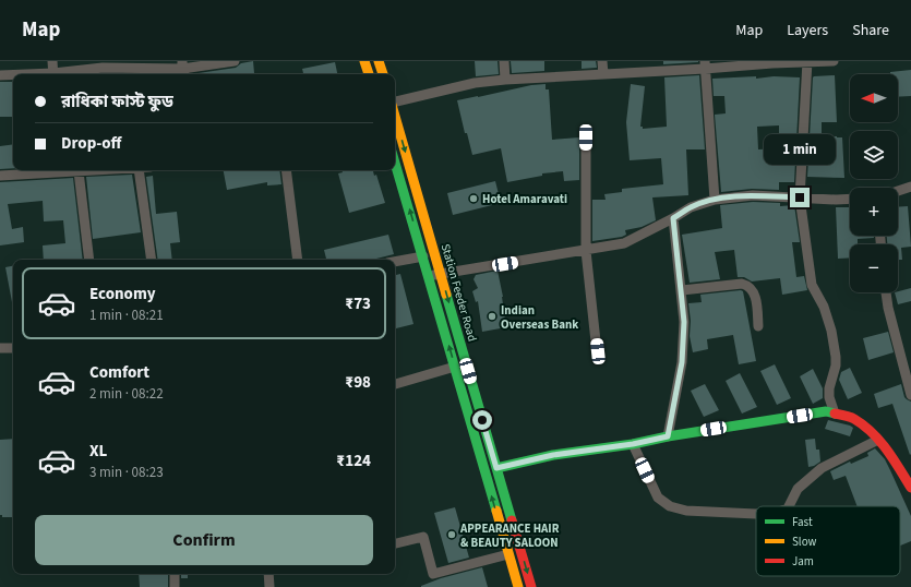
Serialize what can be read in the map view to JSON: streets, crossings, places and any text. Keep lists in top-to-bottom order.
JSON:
{
  "streets": {
    "street": ["Station Feeder Road"]
  },
  "places": ["Hotel Amaravati", "Indian Overseas Bank", "APPEARANCE HAIR & BEAUTY SALOON"],
  "legend": ["Fast", "Slow", "Jam"],
  "north": "left",
  "page": {
    "header": "Map",
    "nav": ["Map", "Layers", "Share"],
    "map_buttons": ["+", "−"],
    "banner": ["রাধিকা ফাস্ট ফুড", "Drop-off"],
    "bubble": "1 min",
    "list": [
      {
        "name": "Economy",
        "note": "1 min · 08:21",
        "value": "₹73"
      },
      {
        "name": "Comfort",
        "note": "2 min · 08:22",
        "value": "₹98"
      },
      {
        "name": "XL",
        "note": "3 min · 08:23",
        "value": "₹124"
      }
    ],
    "buttons": "Confirm"
  }
}
